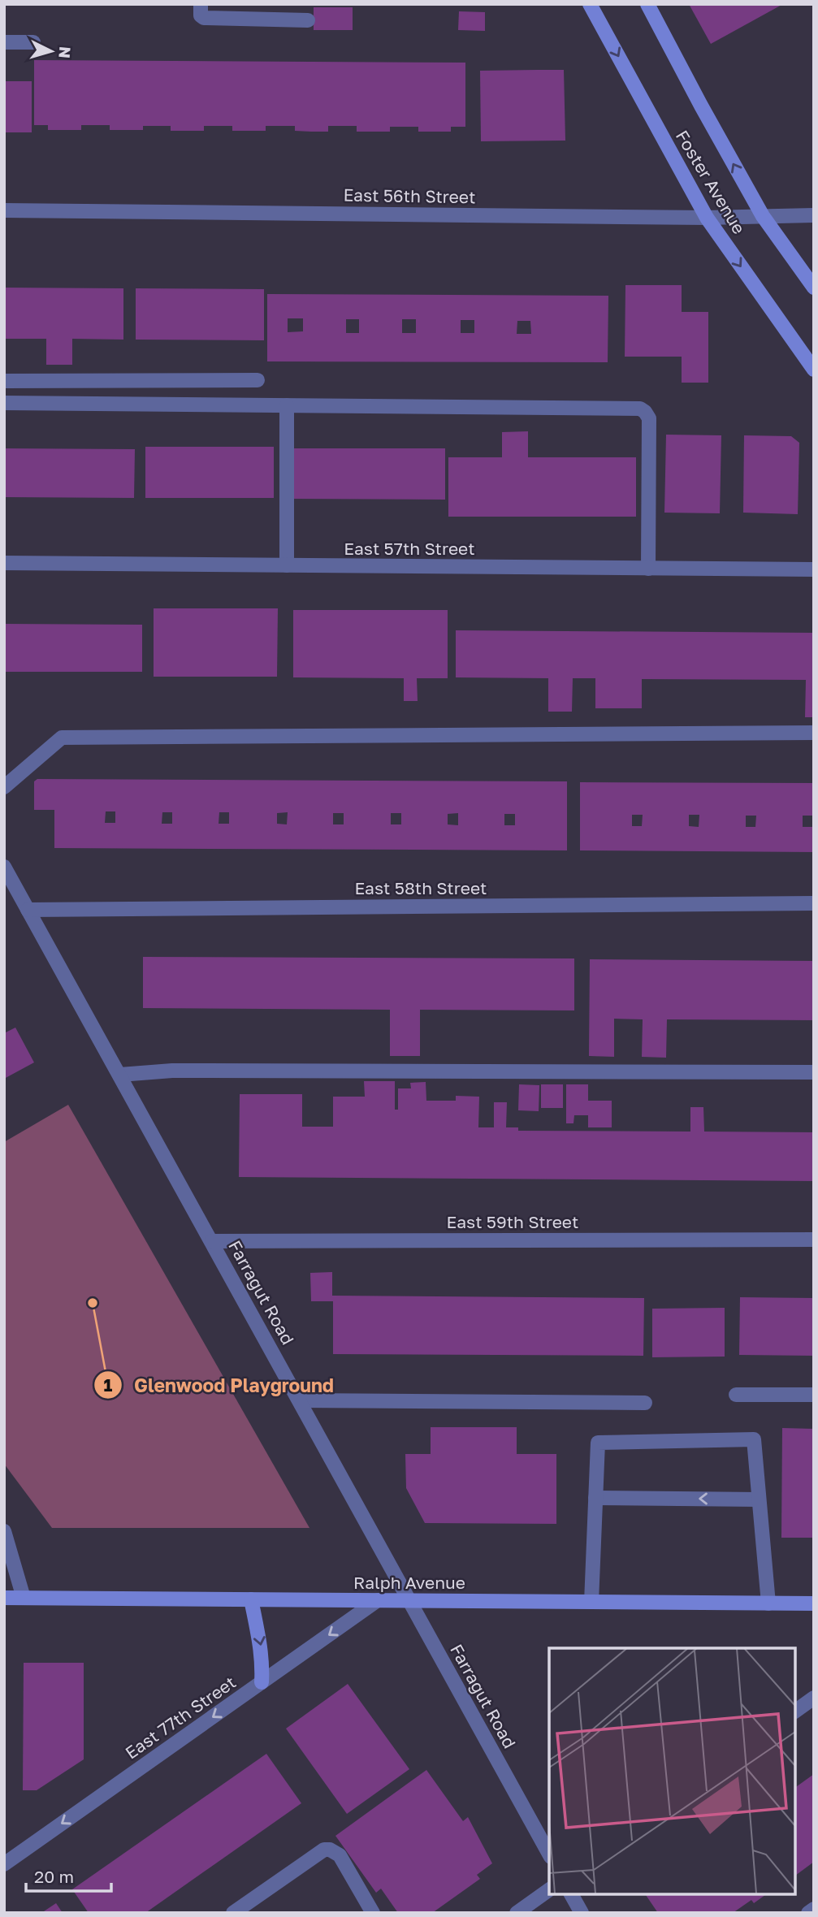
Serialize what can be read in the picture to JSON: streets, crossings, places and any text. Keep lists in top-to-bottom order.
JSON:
{
  "streets": {
    "main road": ["Foster Avenue", "Ralph Avenue"],
    "street": [
      "East 56th Street",
      "East 57th Street",
      "East 58th Street",
      "East 59th Street",
      "Farragut Road",
      "East 77th Street"
    ]
  },
  "crossings": [
    ["Foster Avenue", "East 56th Street"],
    ["East 58th Street", "Farragut Road"],
    ["East 59th Street", "Farragut Road"],
    ["Farragut Road", "Ralph Avenue"],
    ["Ralph Avenue", "East 77th Street"]
  ],
  "one_way": ["East 77th Street"],
  "places": ["Glenwood Playground"],
  "scale_bar": "20 m",
  "north": "right"
}
